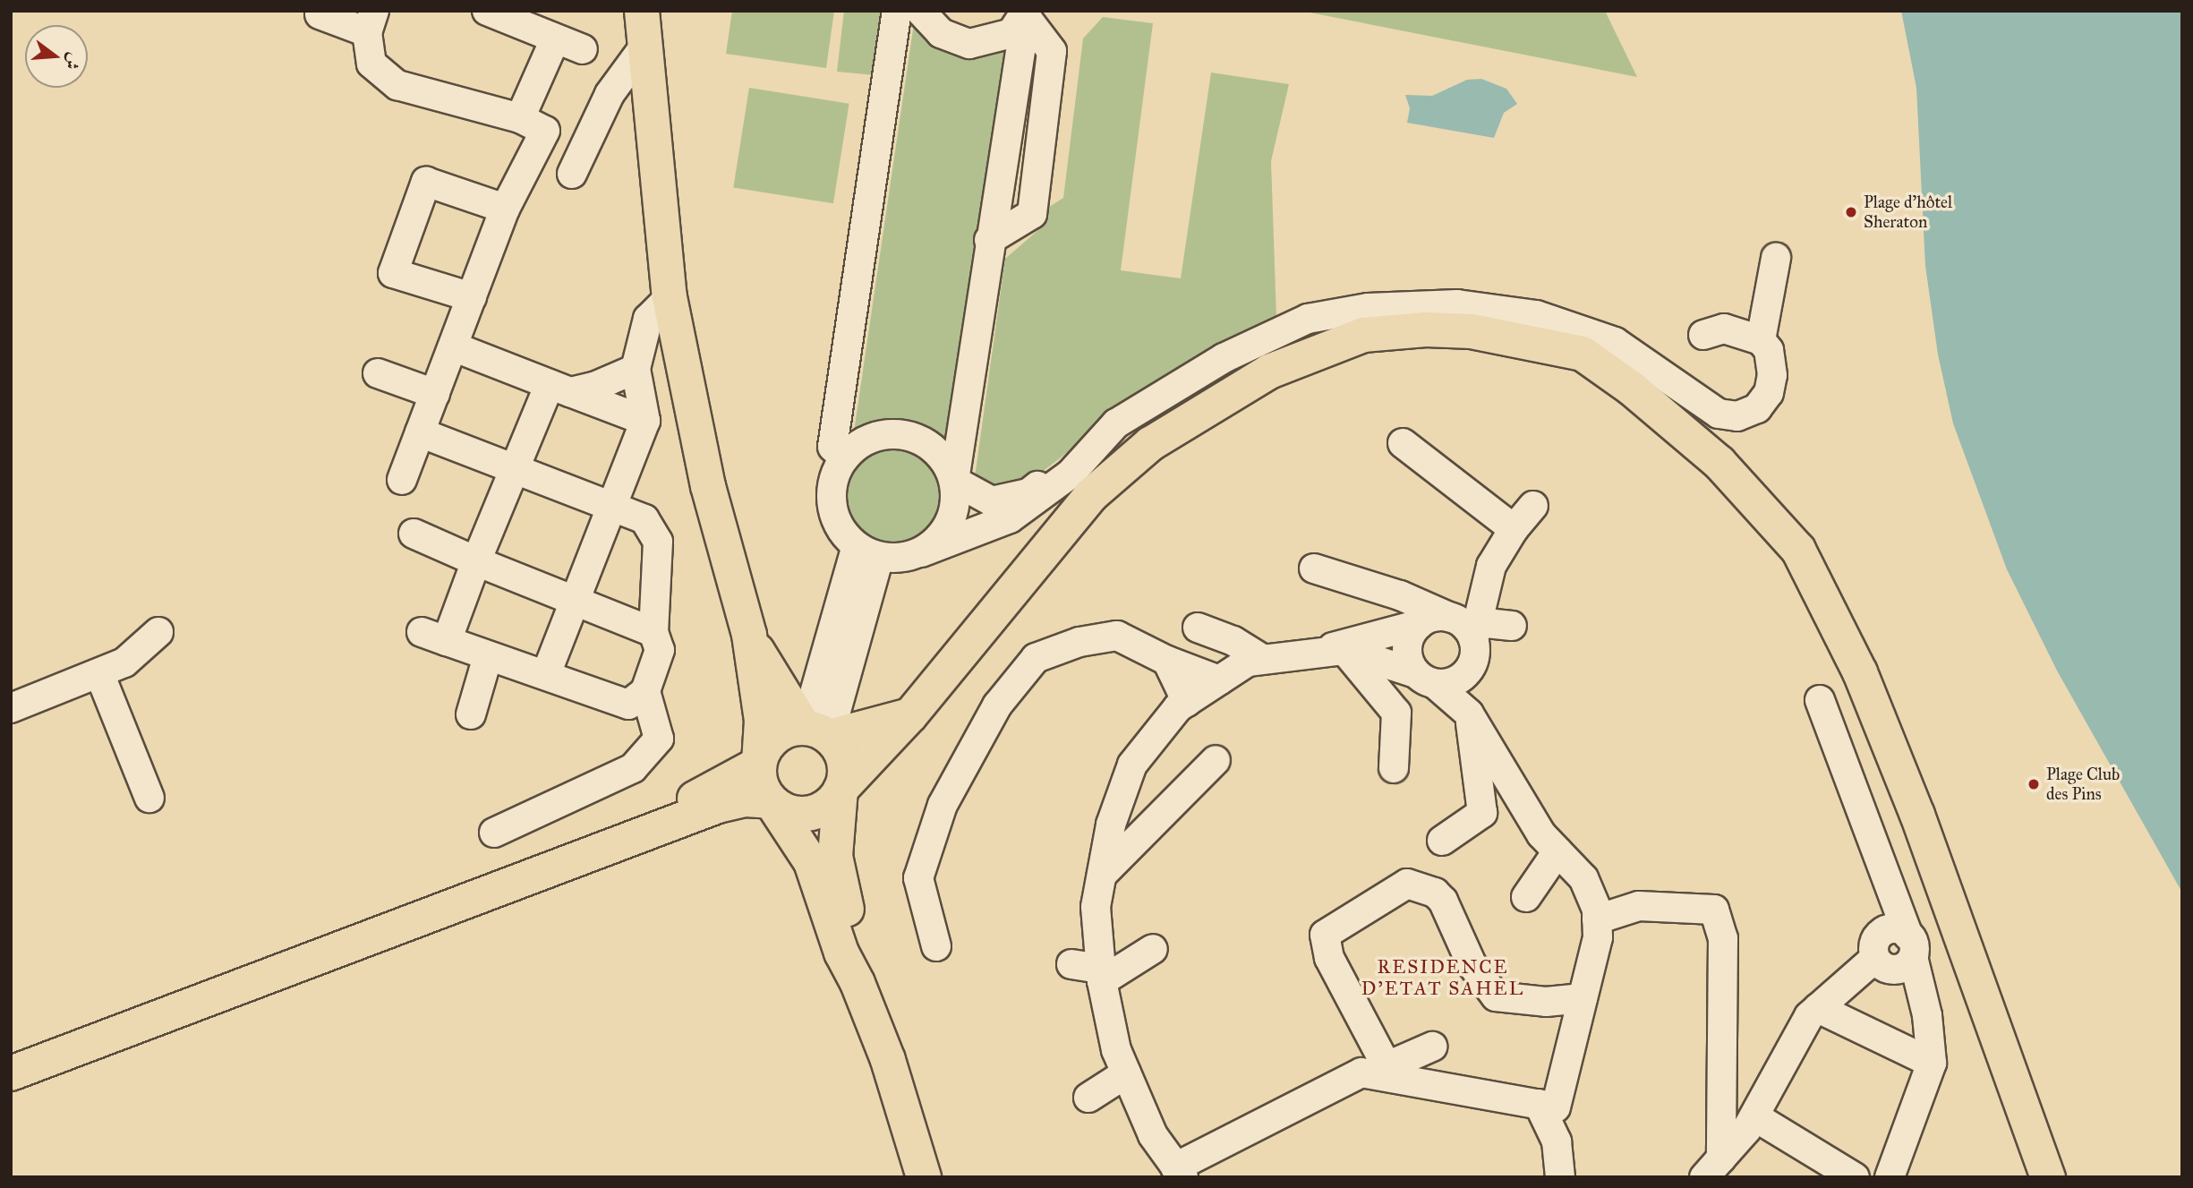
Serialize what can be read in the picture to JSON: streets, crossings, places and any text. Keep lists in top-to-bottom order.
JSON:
{
  "districts": ["RESIDENCE D'ETAT SAHEL"],
  "places": ["Plage d'hôtel Sheraton", "Plage Club des Pins"],
  "north": "right"
}
